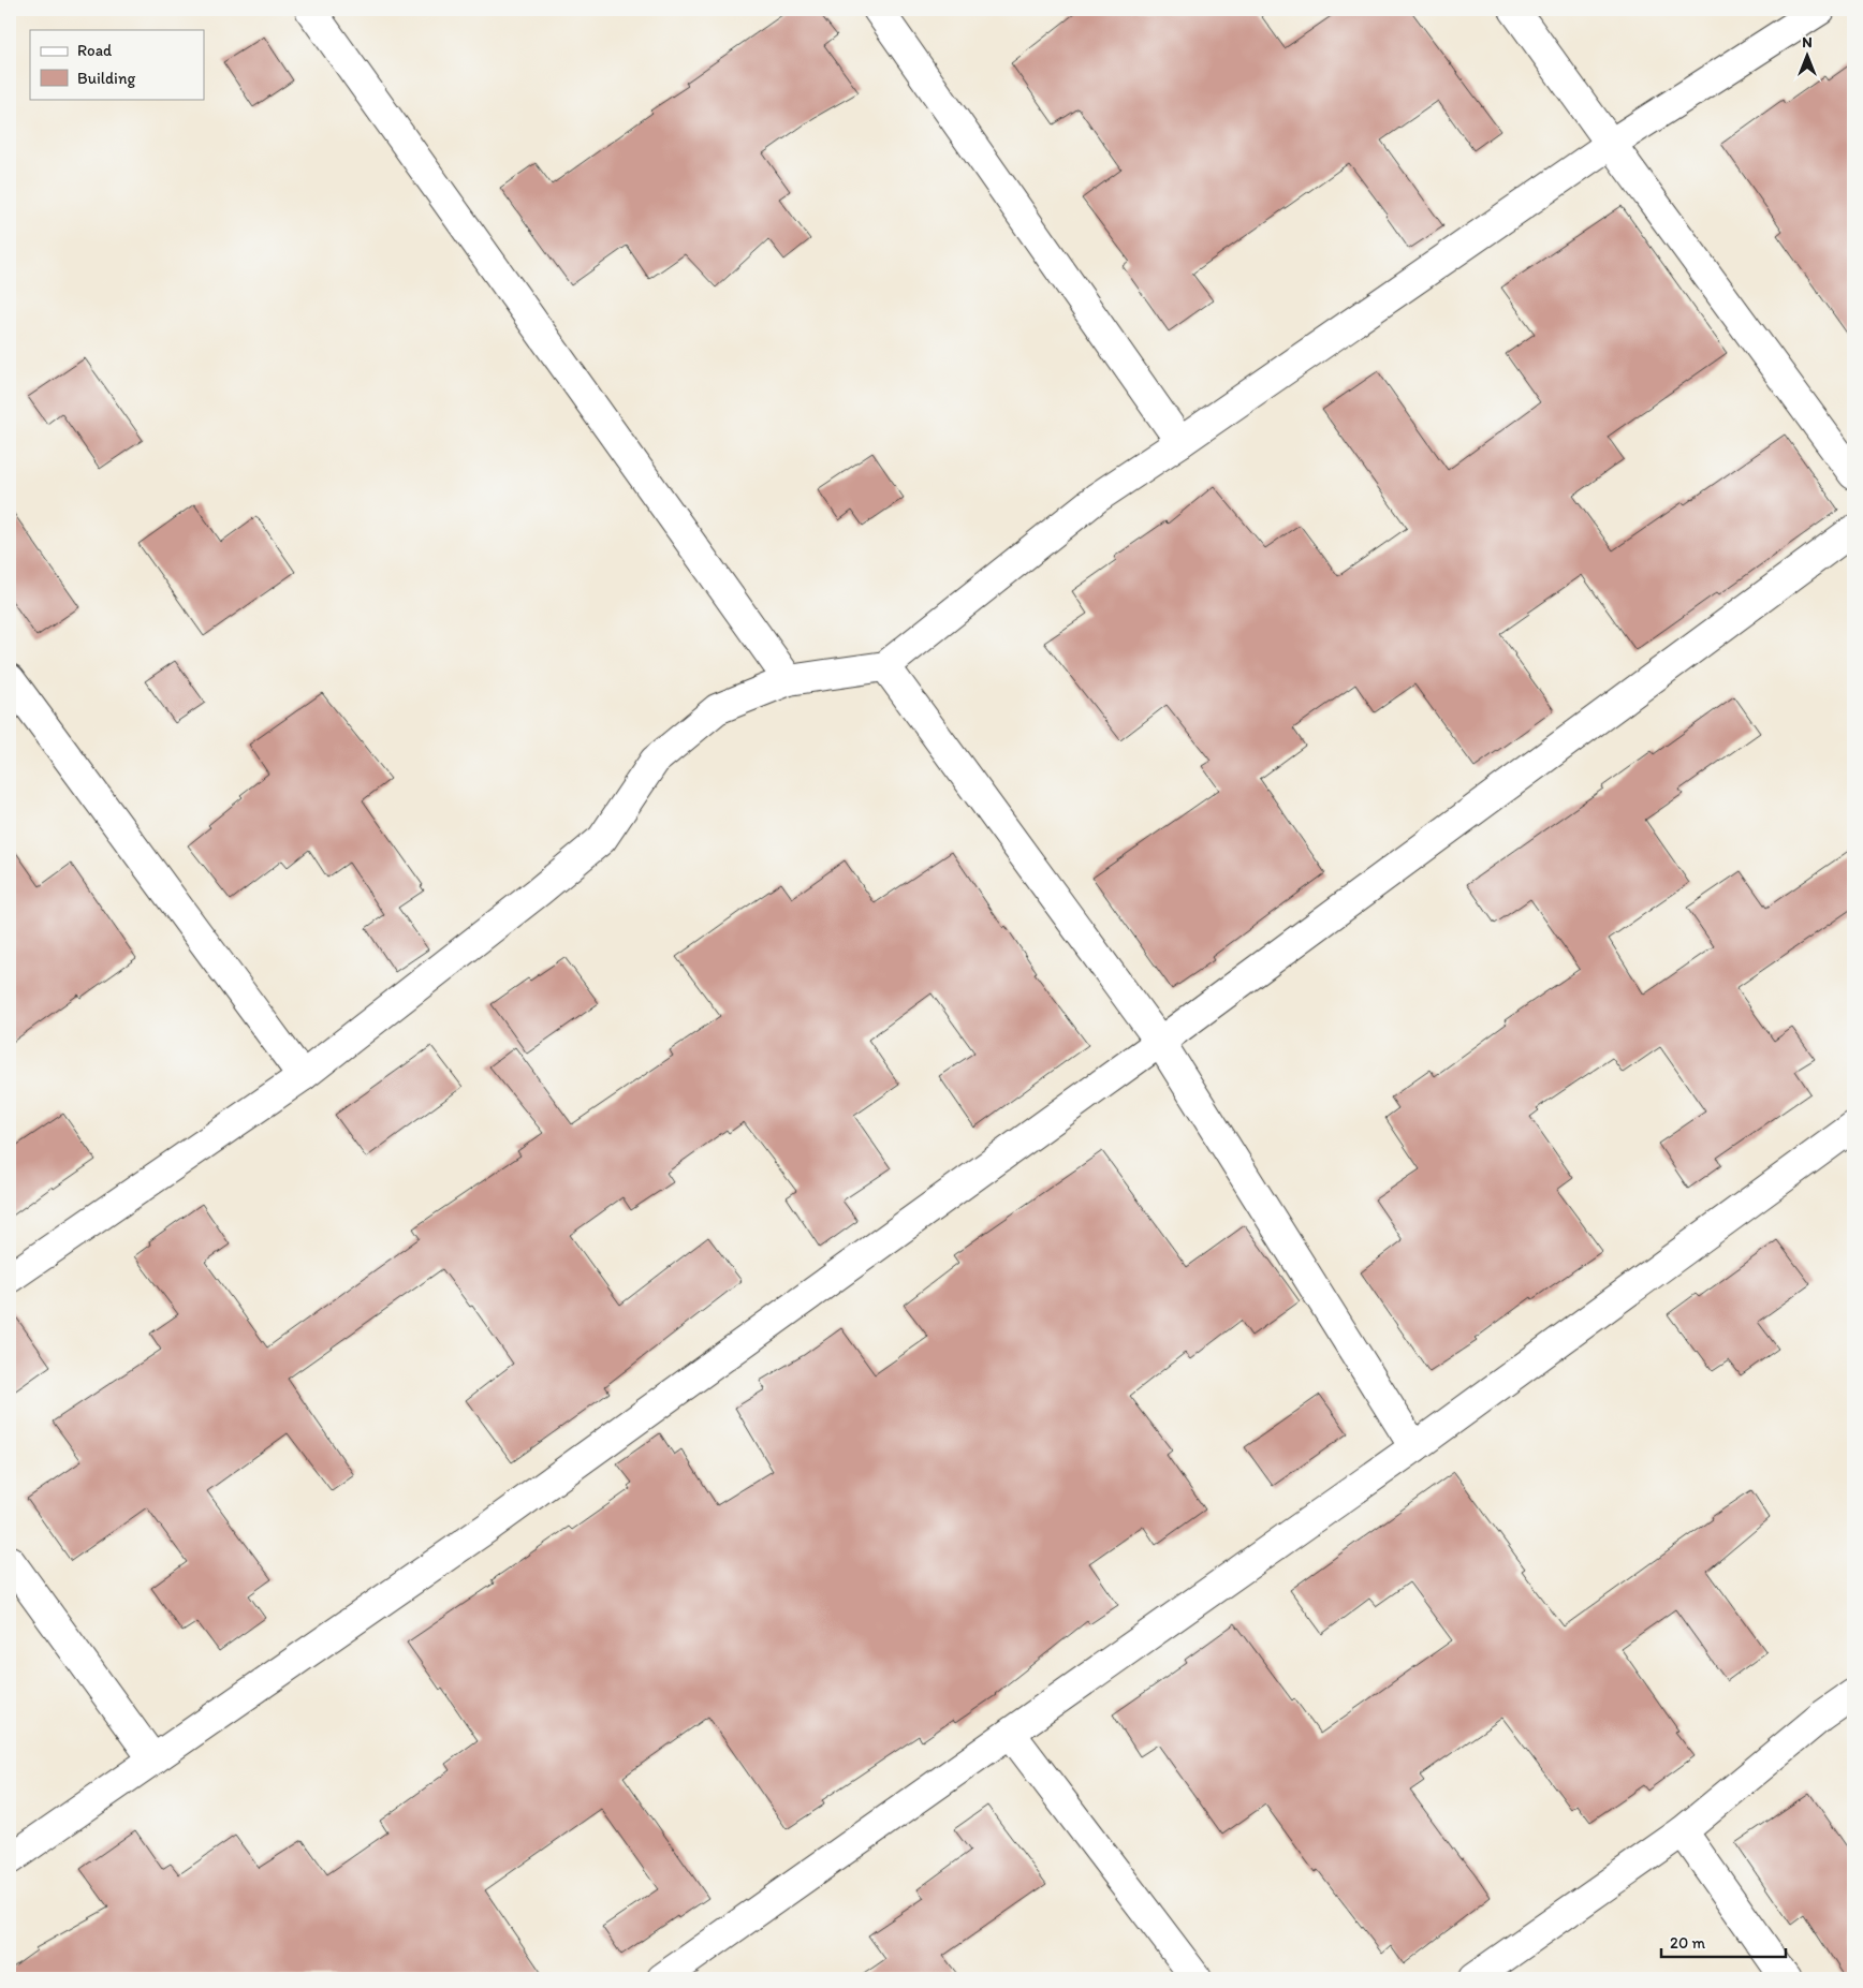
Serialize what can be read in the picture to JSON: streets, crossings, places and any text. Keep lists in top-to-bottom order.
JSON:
{
  "legend": ["Road", "Building"],
  "scale_bar": "20 m",
  "north": "top"
}
